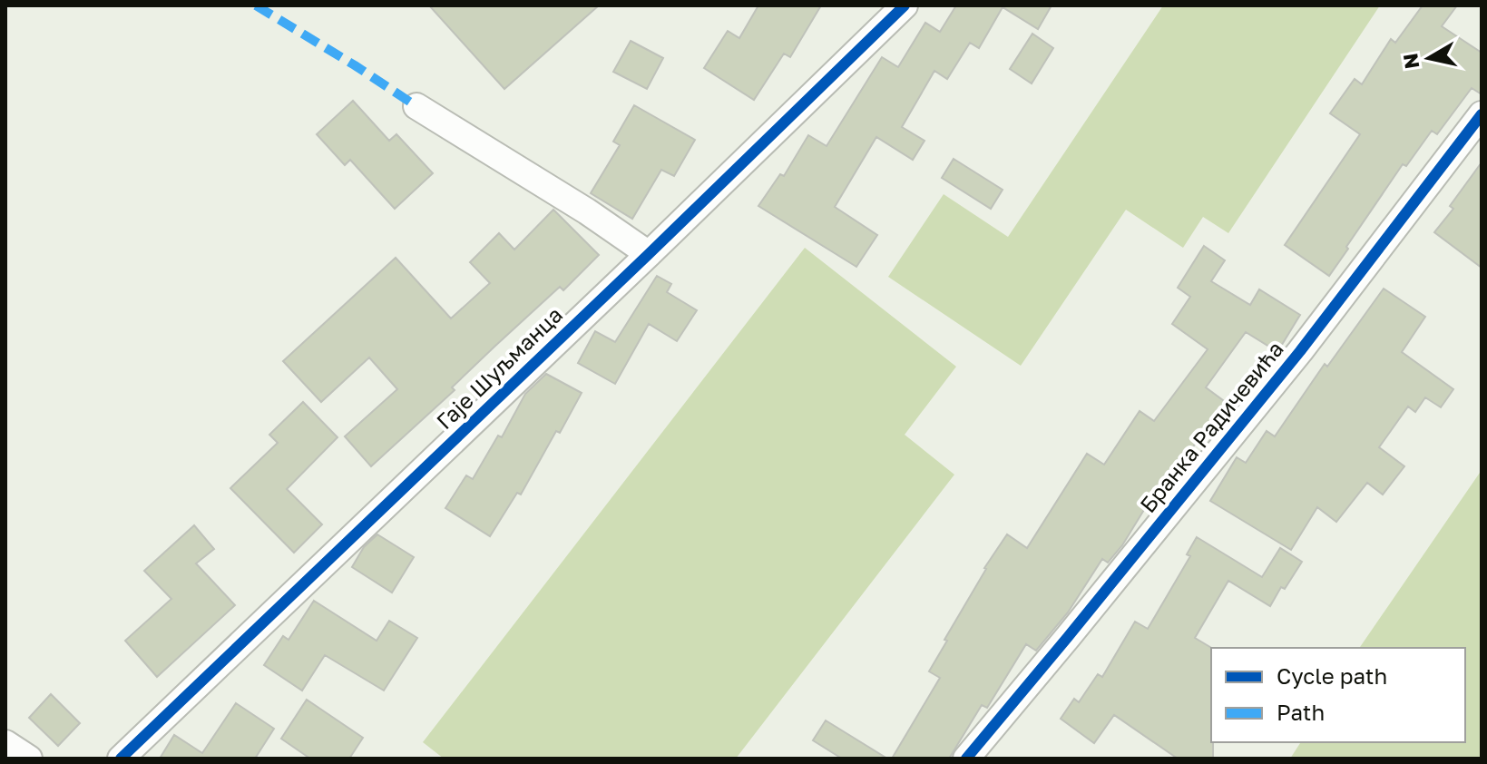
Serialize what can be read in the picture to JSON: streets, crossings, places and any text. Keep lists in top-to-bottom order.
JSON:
{
  "streets": {
    "street": ["Гаје Шуљманца", "Бранка Радичевића"]
  },
  "legend": ["Cycle path", "Path"],
  "north": "left"
}
